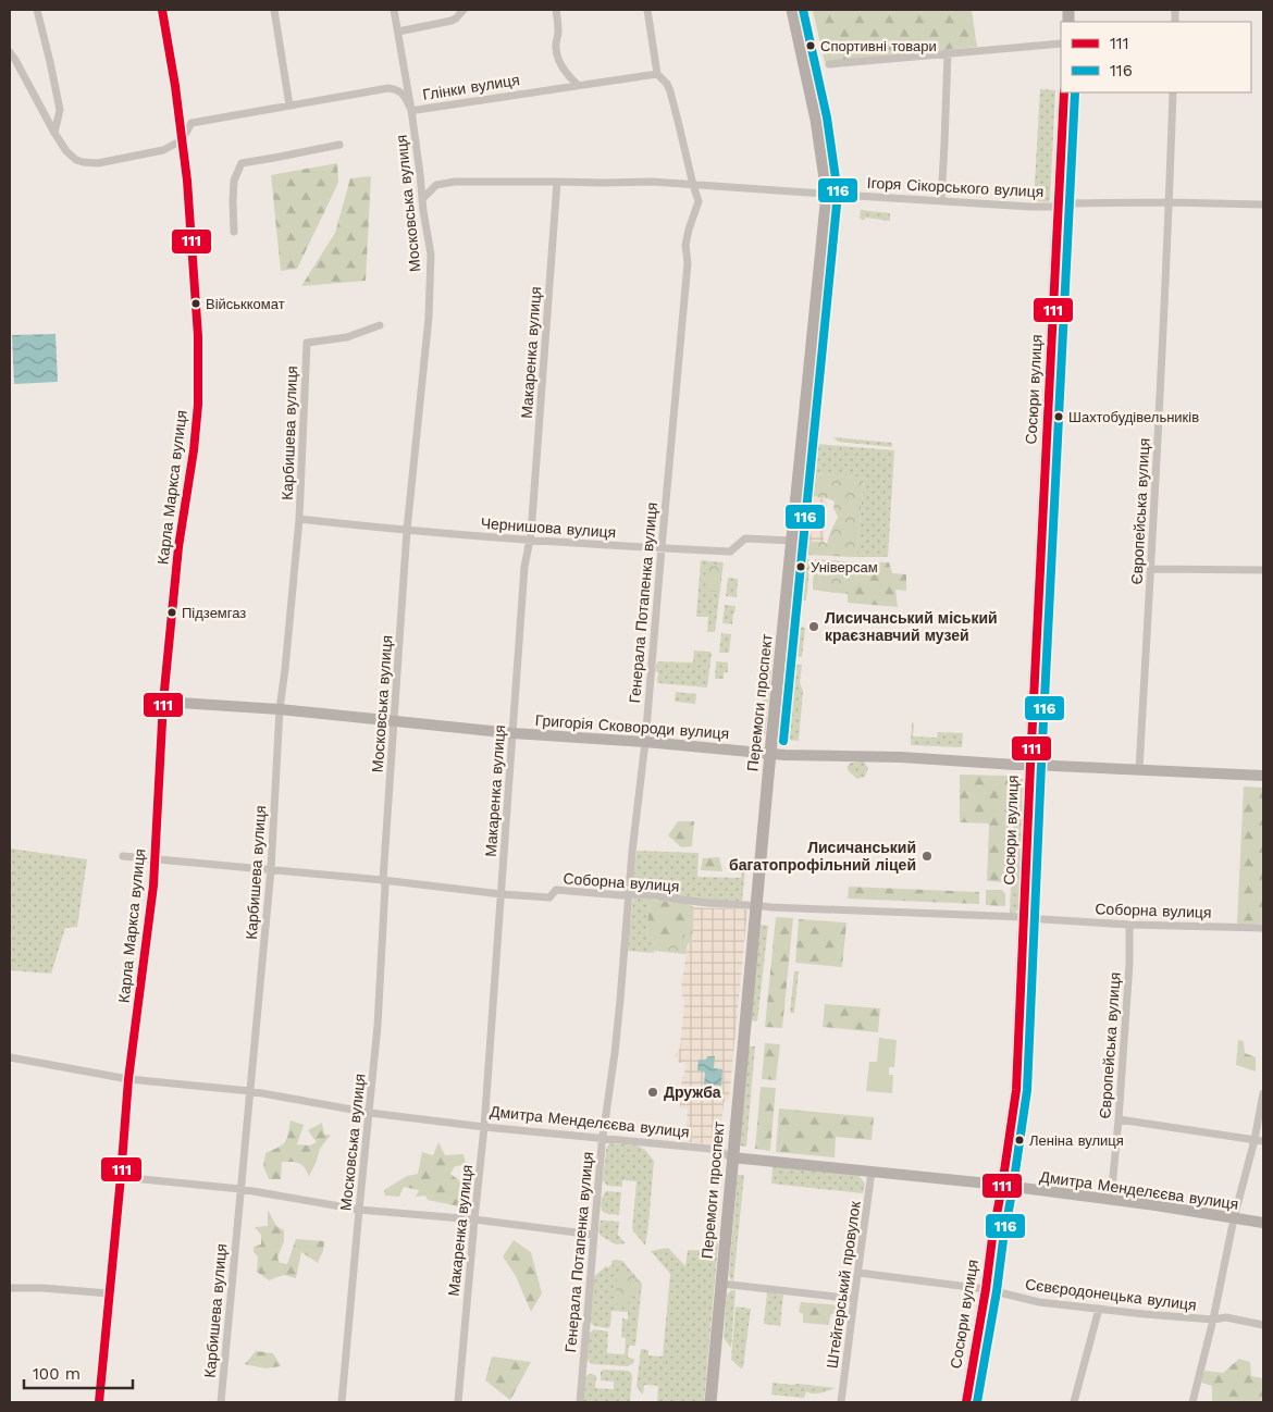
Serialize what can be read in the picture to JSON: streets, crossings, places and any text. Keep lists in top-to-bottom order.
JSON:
{
  "streets": {
    "main road": ["Сосюри вулиця", "Перемоги проспект"],
    "street": [
      "Глінки вулиця",
      "Ігоря Сікорського вулиця",
      "Московська вулиця",
      "Макаренка вулиця",
      "Карбишева вулиця",
      "Карла Маркса вулиця",
      "Європейська вулиця",
      "Чернишова вулиця",
      "Генерала Потапенка вулиця",
      "Григорія Сковороди вулиця",
      "Соборна вулиця",
      "Дмитра Менделєєва вулиця",
      "Штейгерський провулок",
      "Сєвєродонецька вулиця"
    ]
  },
  "crossings": [
    ["Глінки вулиця", "Московська вулиця"],
    ["Глінки вулиця", "Карла Маркса вулиця"],
    ["Глінки вулиця", "Генерала Потапенка вулиця"],
    ["Ігоря Сікорського вулиця", "Московська вулиця"],
    ["Ігоря Сікорського вулиця", "Макаренка вулиця"],
    ["Ігоря Сікорського вулиця", "Сосюри вулиця"],
    ["Ігоря Сікорського вулиця", "Європейська вулиця"],
    ["Ігоря Сікорського вулиця", "Генерала Потапенка вулиця"],
    ["Ігоря Сікорського вулиця", "Перемоги проспект"],
    ["Московська вулиця", "Чернишова вулиця"],
    ["Московська вулиця", "Григорія Сковороди вулиця"],
    ["Московська вулиця", "Соборна вулиця"],
    ["Московська вулиця", "Дмитра Менделєєва вулиця"],
    ["Макаренка вулиця", "Чернишова вулиця"],
    ["Макаренка вулиця", "Григорія Сковороди вулиця"],
    ["Макаренка вулиця", "Соборна вулиця"],
    ["Макаренка вулиця", "Дмитра Менделєєва вулиця"],
    ["Сосюри вулиця", "Григорія Сковороди вулиця"],
    ["Сосюри вулиця", "Соборна вулиця"],
    ["Сосюри вулиця", "Дмитра Менделєєва вулиця"],
    ["Сосюри вулиця", "Сєвєродонецька вулиця"],
    ["Карбишева вулиця", "Чернишова вулиця"],
    ["Карбишева вулиця", "Григорія Сковороди вулиця"],
    ["Карбишева вулиця", "Соборна вулиця"],
    ["Карбишева вулиця", "Дмитра Менделєєва вулиця"],
    ["Карла Маркса вулиця", "Григорія Сковороди вулиця"],
    ["Карла Маркса вулиця", "Соборна вулиця"],
    ["Карла Маркса вулиця", "Дмитра Менделєєва вулиця"],
    ["Європейська вулиця", "Григорія Сковороди вулиця"],
    ["Європейська вулиця", "Соборна вулиця"],
    ["Європейська вулиця", "Дмитра Менделєєва вулиця"],
    ["Чернишова вулиця", "Генерала Потапенка вулиця"],
    ["Чернишова вулиця", "Перемоги проспект"],
    ["Генерала Потапенка вулиця", "Григорія Сковороди вулиця"],
    ["Генерала Потапенка вулиця", "Соборна вулиця"],
    ["Генерала Потапенка вулиця", "Дмитра Менделєєва вулиця"],
    ["Перемоги проспект", "Григорія Сковороди вулиця"],
    ["Перемоги проспект", "Соборна вулиця"],
    ["Перемоги проспект", "Дмитра Менделєєва вулиця"],
    ["Дмитра Менделєєва вулиця", "Штейгерський провулок"],
    ["Штейгерський провулок", "Сєвєродонецька вулиця"]
  ],
  "places": [
    "Спортивні товари",
    "Військкомат",
    "Шахтобудівельників",
    "Універсам",
    "Підземгаз",
    "Лисичанський міський краєзнавчий музей",
    "Лисичанський багатопрофільний ліцей",
    "Дружба",
    "Леніна вулиця"
  ],
  "lines": ["transit line 111", "transit line 116"],
  "legend": ["111", "116"],
  "scale_bar": "100 m"
}
